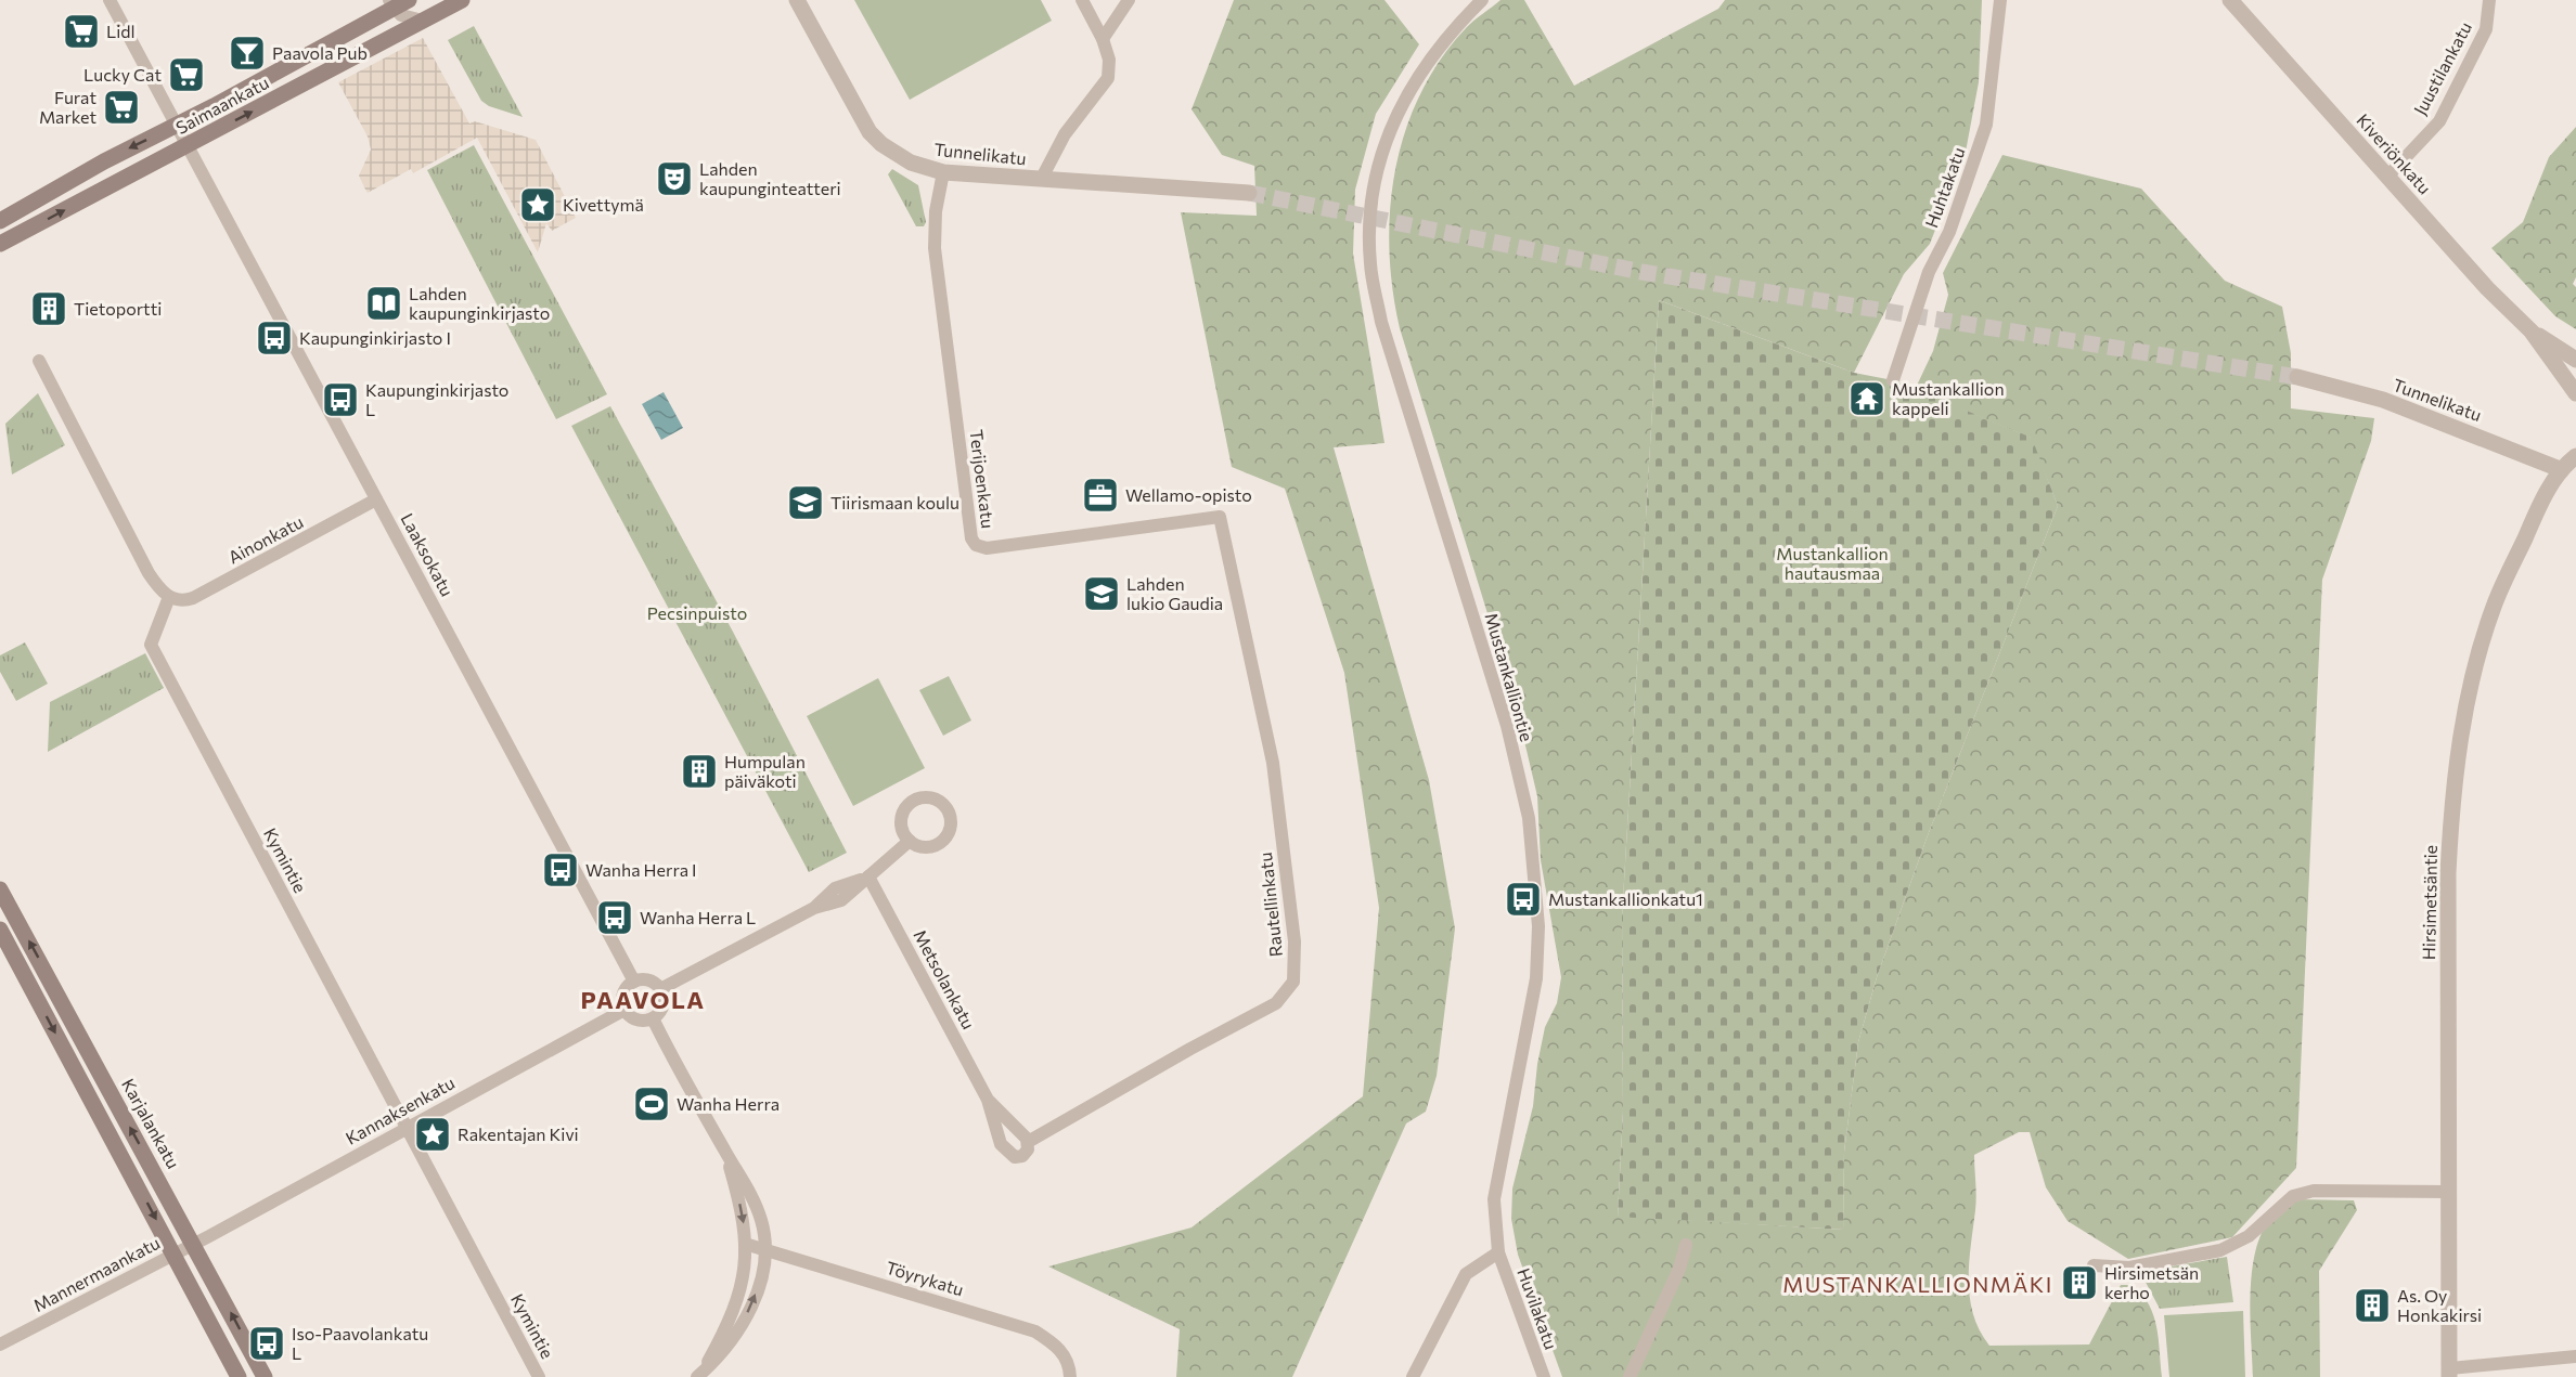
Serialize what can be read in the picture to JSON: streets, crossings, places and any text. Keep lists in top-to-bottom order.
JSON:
{
  "streets": {
    "main road": ["Saimaankatu", "Karjalankatu"],
    "street": [
      "Juustilankatu",
      "Tunnelikatu",
      "Kiveriönkatu",
      "Huhtakatu",
      "Terijoenkatu",
      "Ainonkatu",
      "Laaksokatu",
      "Mustankalliontie",
      "Kymintie",
      "Hirsimetsäntie",
      "Rautellinkatu",
      "Metsolankatu",
      "Kannaksenkatu",
      "Mannermaankatu",
      "Töyrykatu",
      "Huvilakatu"
    ]
  },
  "crossings": [
    ["Juustilankatu", "Kiveriönkatu"],
    ["Saimaankatu", "Laaksokatu"],
    ["Tunnelikatu", "Terijoenkatu"],
    ["Tunnelikatu", "Hirsimetsäntie"],
    ["Terijoenkatu", "Rautellinkatu"],
    ["Ainonkatu", "Laaksokatu"],
    ["Ainonkatu", "Kymintie"],
    ["Laaksokatu", "Kannaksenkatu"],
    ["Mustankalliontie", "Huvilakatu"],
    ["Kymintie", "Kannaksenkatu"],
    ["Rautellinkatu", "Metsolankatu"],
    ["Kannaksenkatu", "Karjalankatu"],
    ["Kannaksenkatu", "Mannermaankatu"]
  ],
  "districts": ["PAAVOLA", "MUSTANKALLIONMÄKI"],
  "parks": ["Mustankallion hautausmaa", "Pecsinpuisto"],
  "places": {
    "supermarket": ["Lidl", "Lucky Cat", "Furat Market"],
    "bar": ["Paavola Pub"],
    "theatre": ["Lahden kaupunginteatteri"],
    "place": ["Kivettymä", "Rakentajan Kivi"],
    "library": ["Lahden kaupunginkirjasto"],
    "building": [
      "Tietoportti",
      "Humpulan päiväkoti",
      "Hirsimetsän kerho",
      "As. Oy Honkakirsi"
    ],
    "bus stop": [
      "Kaupunginkirjasto I",
      "Kaupunginkirjasto L",
      "Wanha Herra I",
      "Mustankallionkatu1",
      "Wanha Herra L",
      "Iso-Paavolankatu L"
    ],
    "temple": ["Mustankallion kappeli"],
    "office": ["Wellamo-opisto"],
    "school or university": ["Tiirismaan koulu", "Lahden lukio Gaudia"],
    "sports": ["Wanha Herra"]
  }
}
